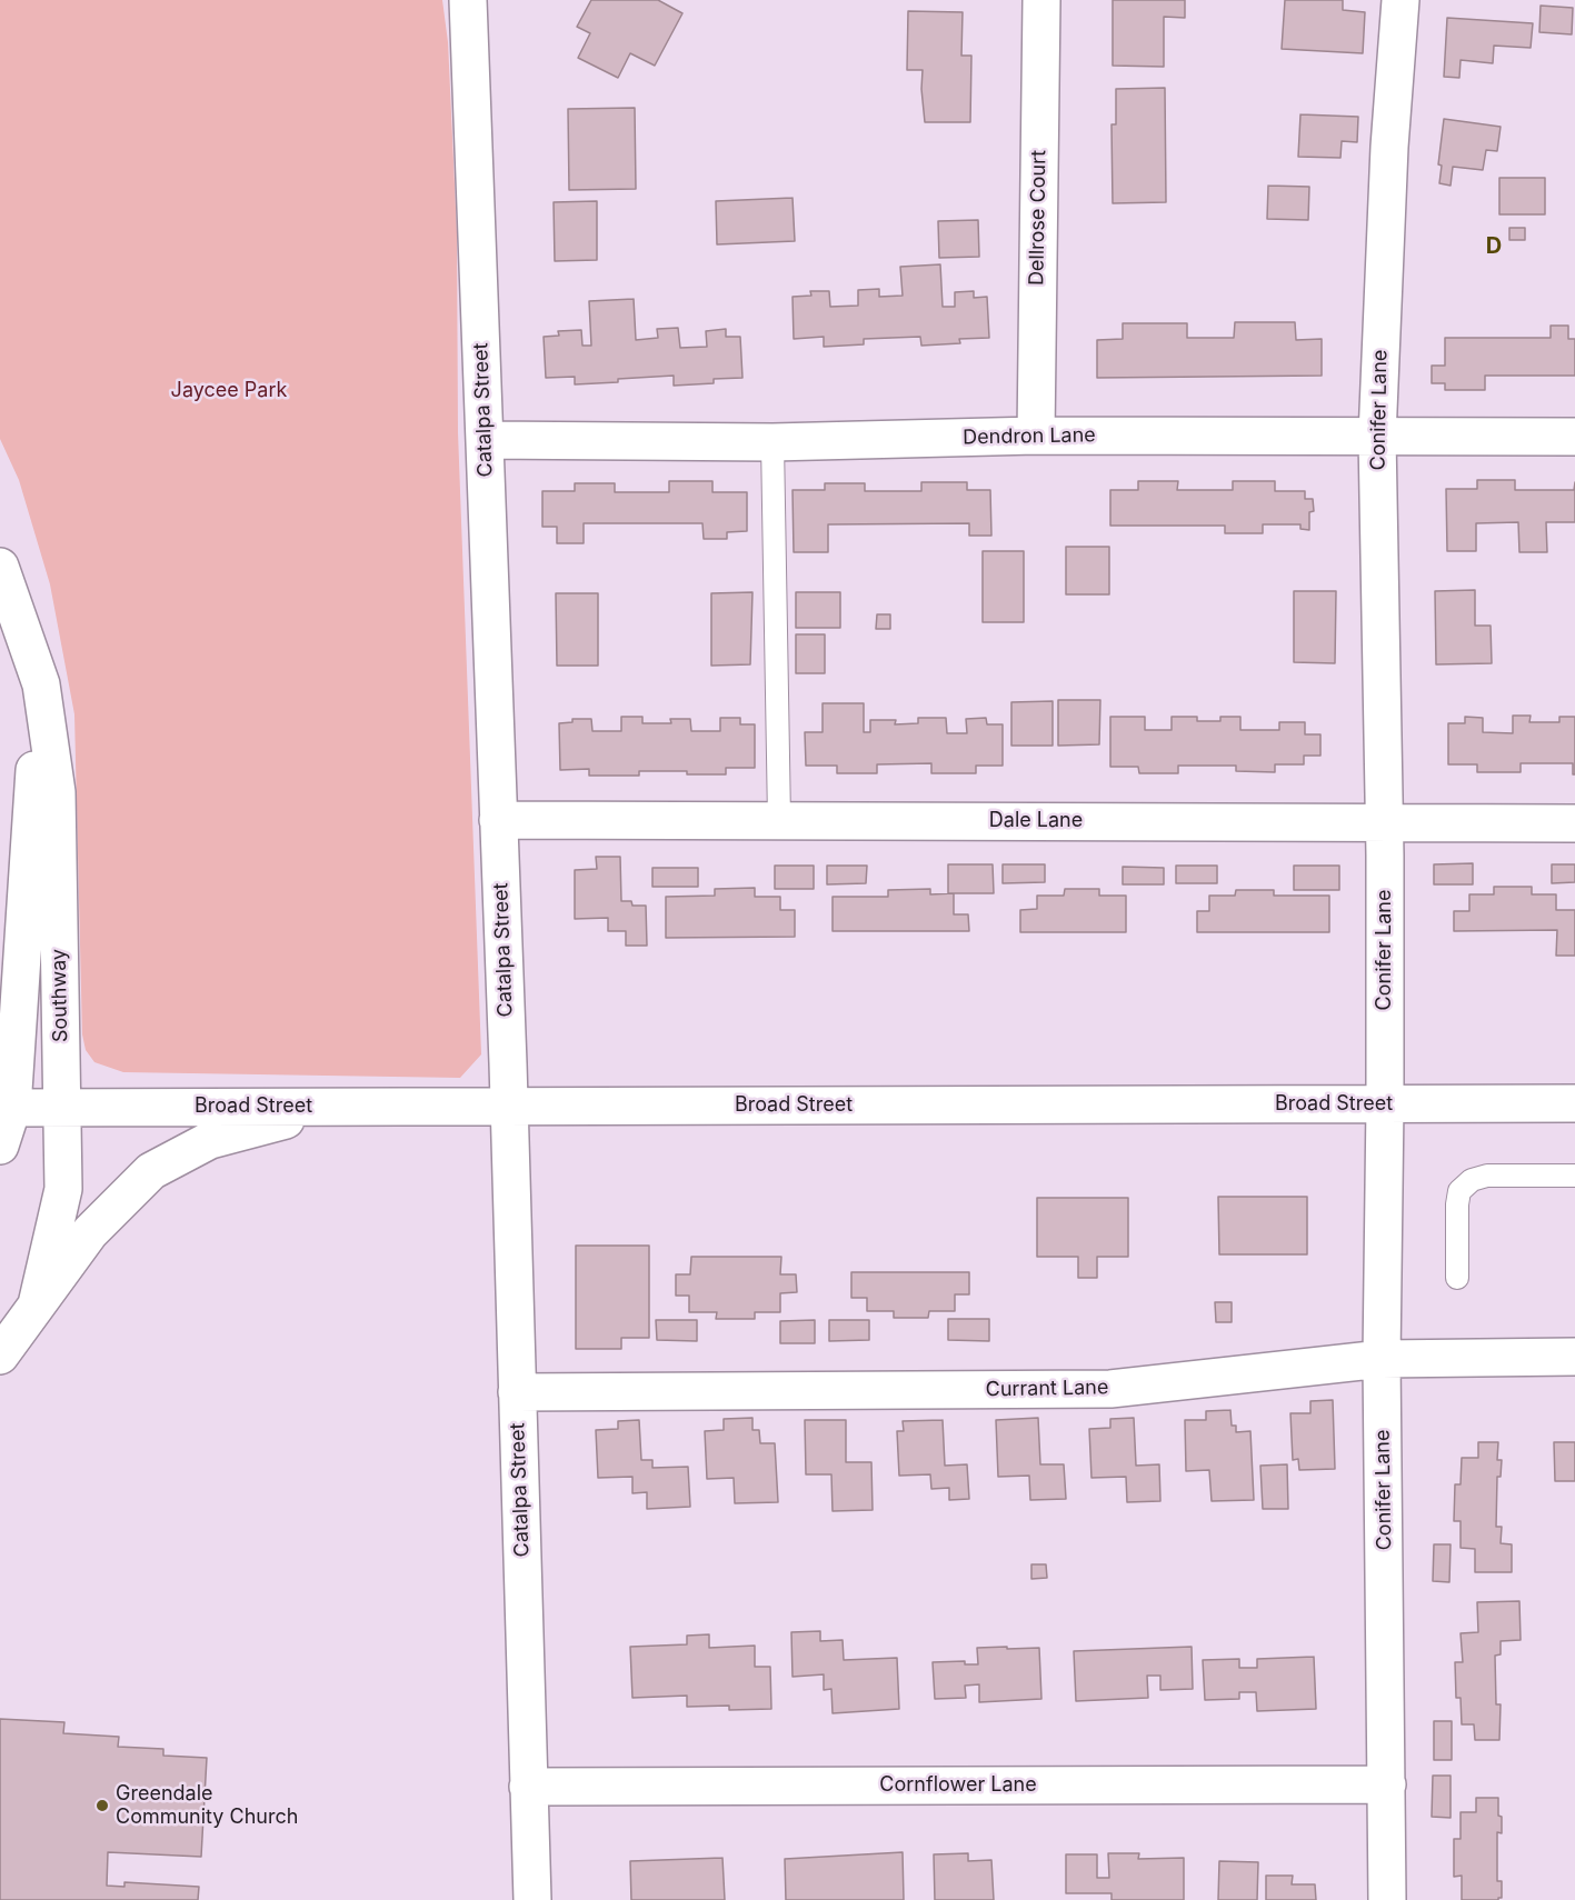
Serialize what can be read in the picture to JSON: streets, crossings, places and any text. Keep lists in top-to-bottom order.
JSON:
{
  "streets": {
    "street": [
      "Dellrose Court",
      "Catalpa Street",
      "Conifer Lane",
      "Dendron Lane",
      "Dale Lane",
      "Southway",
      "Broad Street",
      "Currant Lane",
      "Cornflower Lane"
    ]
  },
  "crossings": [
    ["Dellrose Court", "Dendron Lane"],
    ["Catalpa Street", "Dendron Lane"],
    ["Catalpa Street", "Dale Lane"],
    ["Catalpa Street", "Broad Street"],
    ["Catalpa Street", "Currant Lane"],
    ["Catalpa Street", "Cornflower Lane"],
    ["Conifer Lane", "Dendron Lane"],
    ["Conifer Lane", "Dale Lane"],
    ["Conifer Lane", "Broad Street"],
    ["Conifer Lane", "Currant Lane"],
    ["Conifer Lane", "Cornflower Lane"],
    ["Southway", "Broad Street"]
  ],
  "districts": ["D"],
  "parks": ["Jaycee Park"],
  "places": ["Greendale Community Church"]
}
